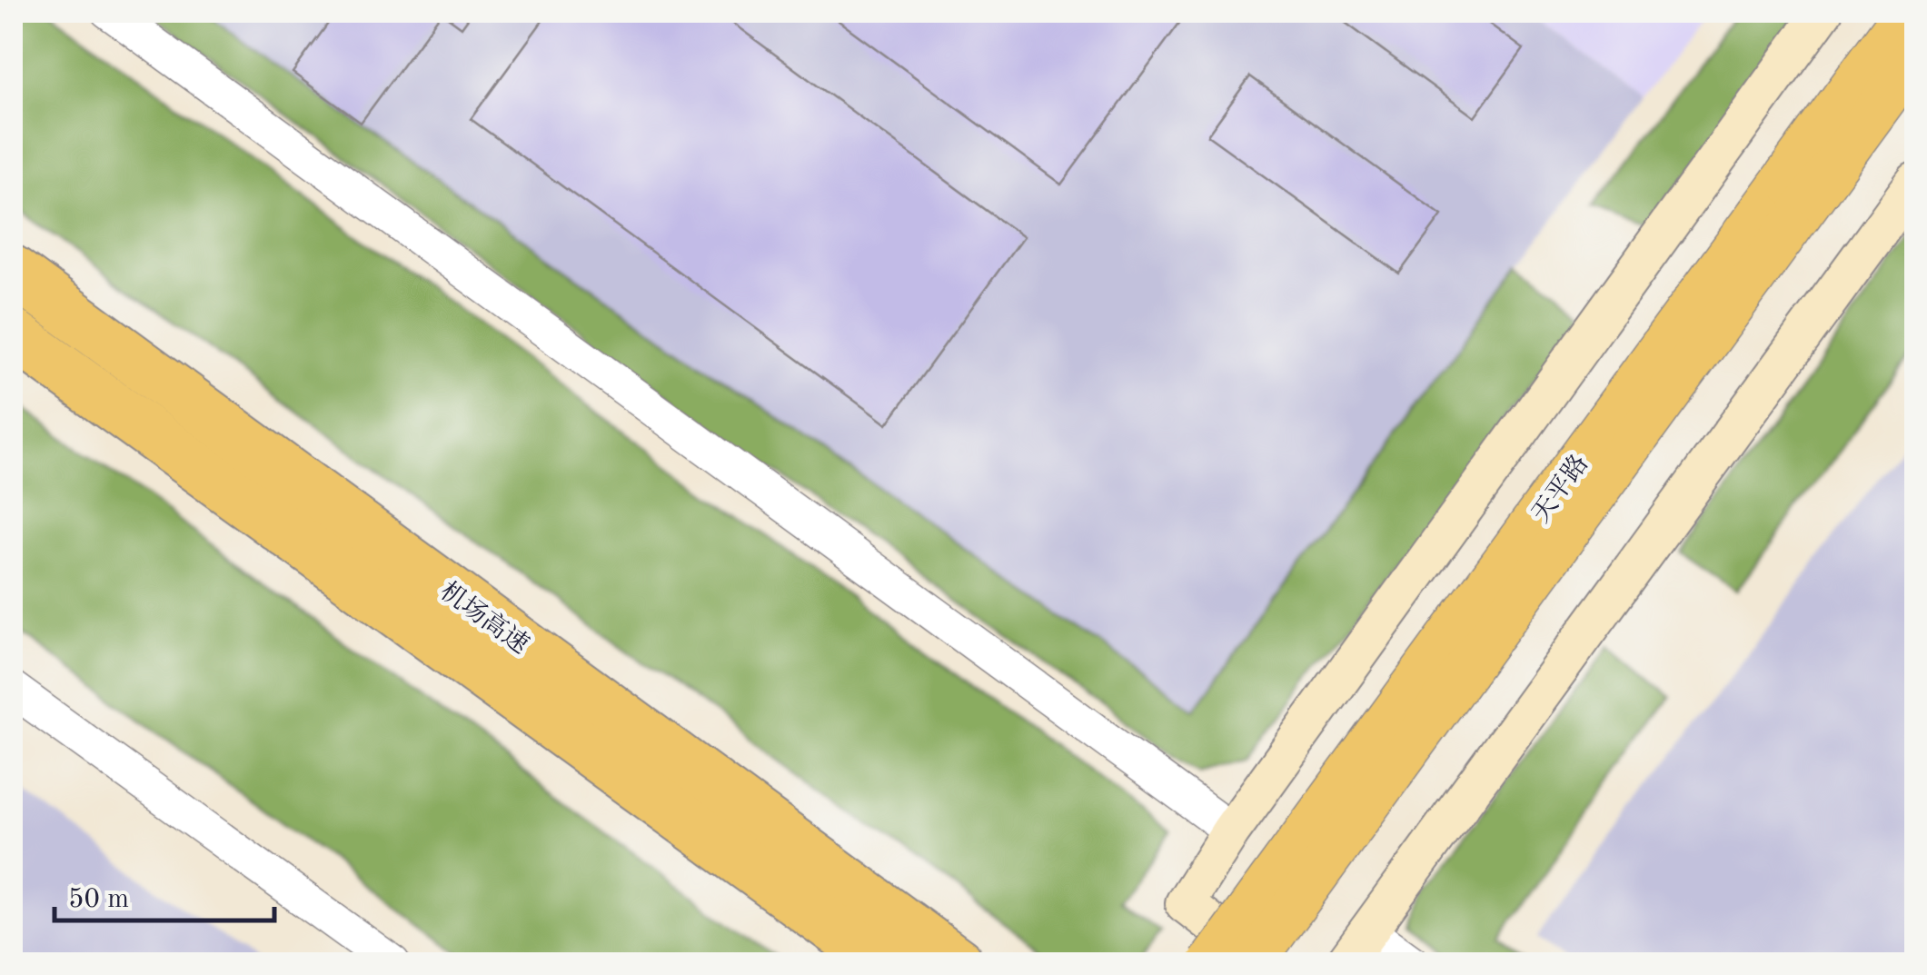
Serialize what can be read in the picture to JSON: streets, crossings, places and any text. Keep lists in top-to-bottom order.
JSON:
{
  "streets": {
    "highway": ["机场高速"],
    "main road": ["天平路"]
  },
  "scale_bar": "50 m"
}
